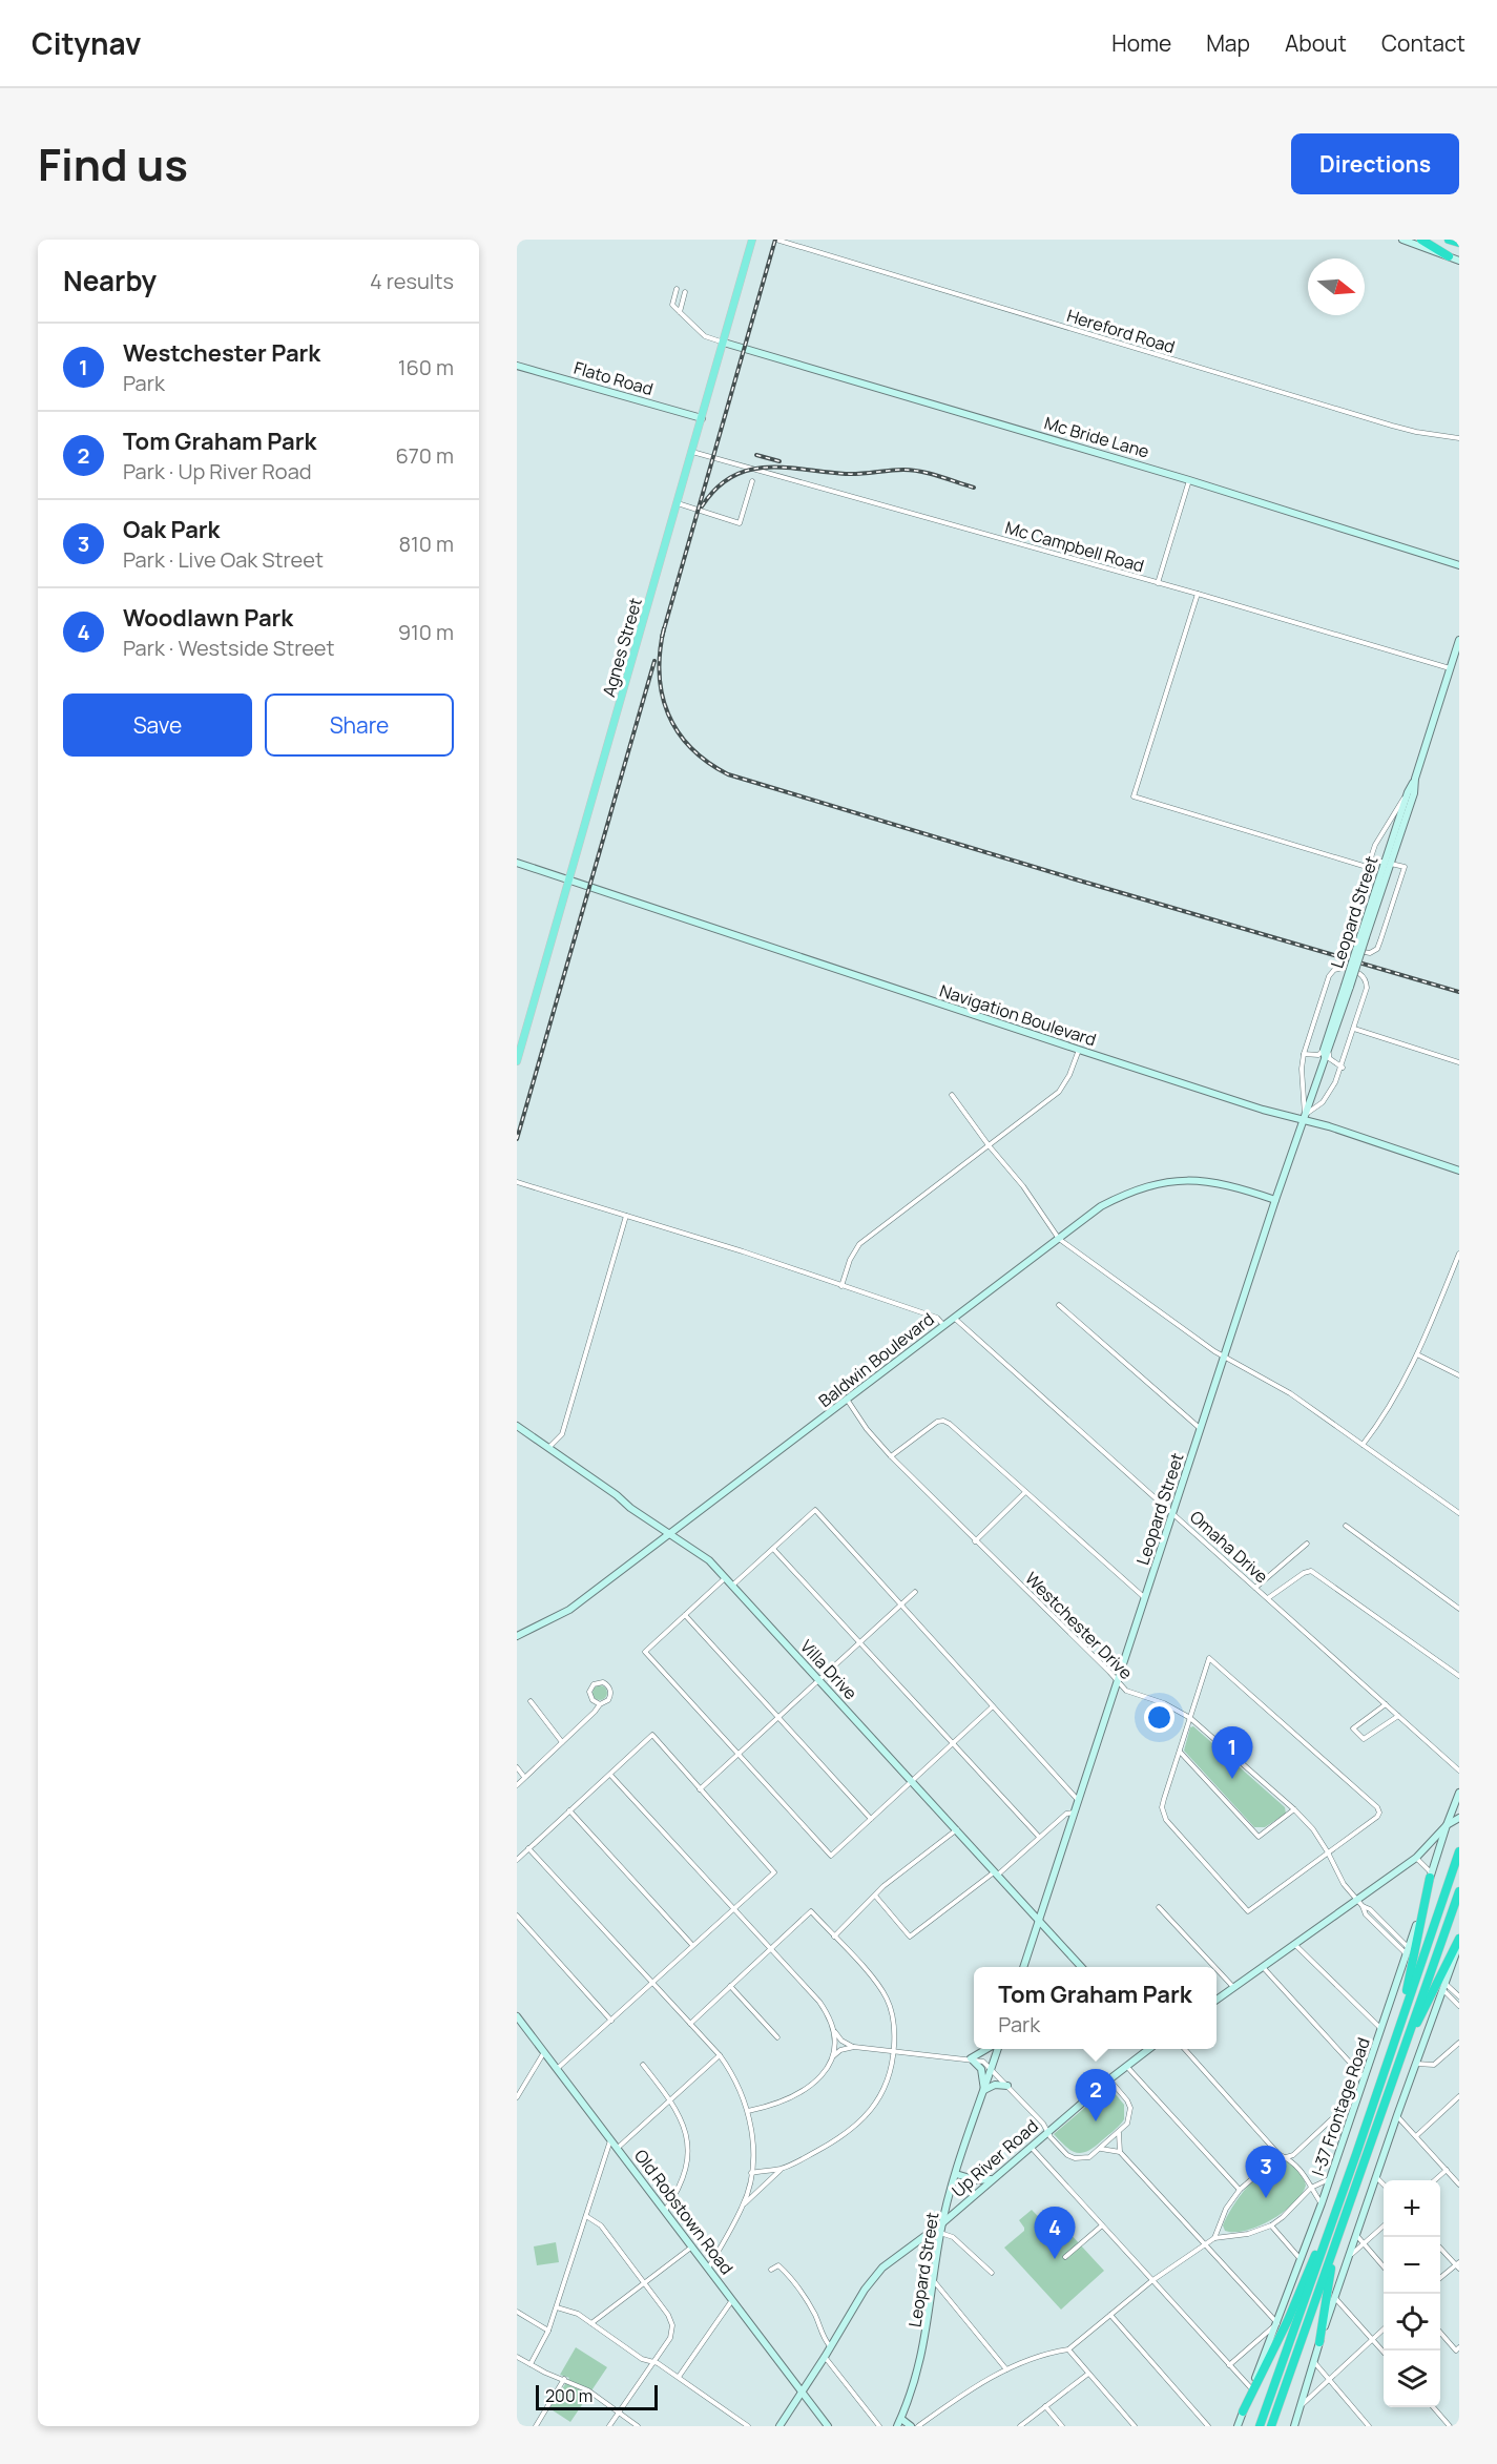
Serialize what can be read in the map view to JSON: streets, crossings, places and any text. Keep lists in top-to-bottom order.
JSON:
{
  "streets": {
    "main road": [
      "Flato Road",
      "Mc Bride Lane",
      "Agnes Street",
      "Leopard Street",
      "Navigation Boulevard",
      "Baldwin Boulevard",
      "Villa Drive",
      "I-37 Frontage Road",
      "Up River Road",
      "Old Robstown Road"
    ],
    "street": [
      "Hereford Road",
      "Mc Campbell Road",
      "Omaha Drive",
      "Westchester Drive"
    ]
  },
  "crossings": [
    ["Flato Road", "Agnes Street"],
    ["Mc Bride Lane", "Agnes Street"],
    ["Mc Campbell Road", "Agnes Street"],
    ["Mc Campbell Road", "Leopard Street"],
    ["Agnes Street", "Navigation Boulevard"],
    ["Leopard Street", "Navigation Boulevard"],
    ["Leopard Street", "Baldwin Boulevard"],
    ["Leopard Street", "Omaha Drive"],
    ["Leopard Street", "Westchester Drive"],
    ["Leopard Street", "Villa Drive"],
    ["Leopard Street", "Up River Road"],
    ["Baldwin Boulevard", "Omaha Drive"],
    ["Baldwin Boulevard", "Westchester Drive"],
    ["Baldwin Boulevard", "Villa Drive"],
    ["Westchester Drive", "I-37 Frontage Road"],
    ["Up River Road", "Old Robstown Road"]
  ],
  "scale_bar": "200 m",
  "north": "right",
  "page": {
    "header": "Citynav",
    "nav": [
      "Home",
      "Map",
      "About",
      "Contact"
    ],
    "title": "Find us",
    "buttons": [
      "Directions",
      ["Save", "Share"]
    ],
    "heading": ["Nearby", "4 results"],
    "list": [
      {
        "mark": "1",
        "name": "Westchester Park",
        "note": "Park",
        "value": "160 m"
      },
      {
        "mark": "2",
        "name": "Tom Graham Park",
        "note": "Park · Up River Road",
        "value": "670 m"
      },
      {
        "mark": "3",
        "name": "Oak Park",
        "note": "Park · Live Oak Street",
        "value": "810 m"
      },
      {
        "mark": "4",
        "name": "Woodlawn Park",
        "note": "Park · Westside Street",
        "value": "910 m"
      }
    ],
    "pins": [
      "1",
      "2",
      "3",
      "4"
    ],
    "popup": ["Tom Graham Park", "Park"],
    "map_buttons": ["+", "−"],
    "scale": "200 m"
  }
}
